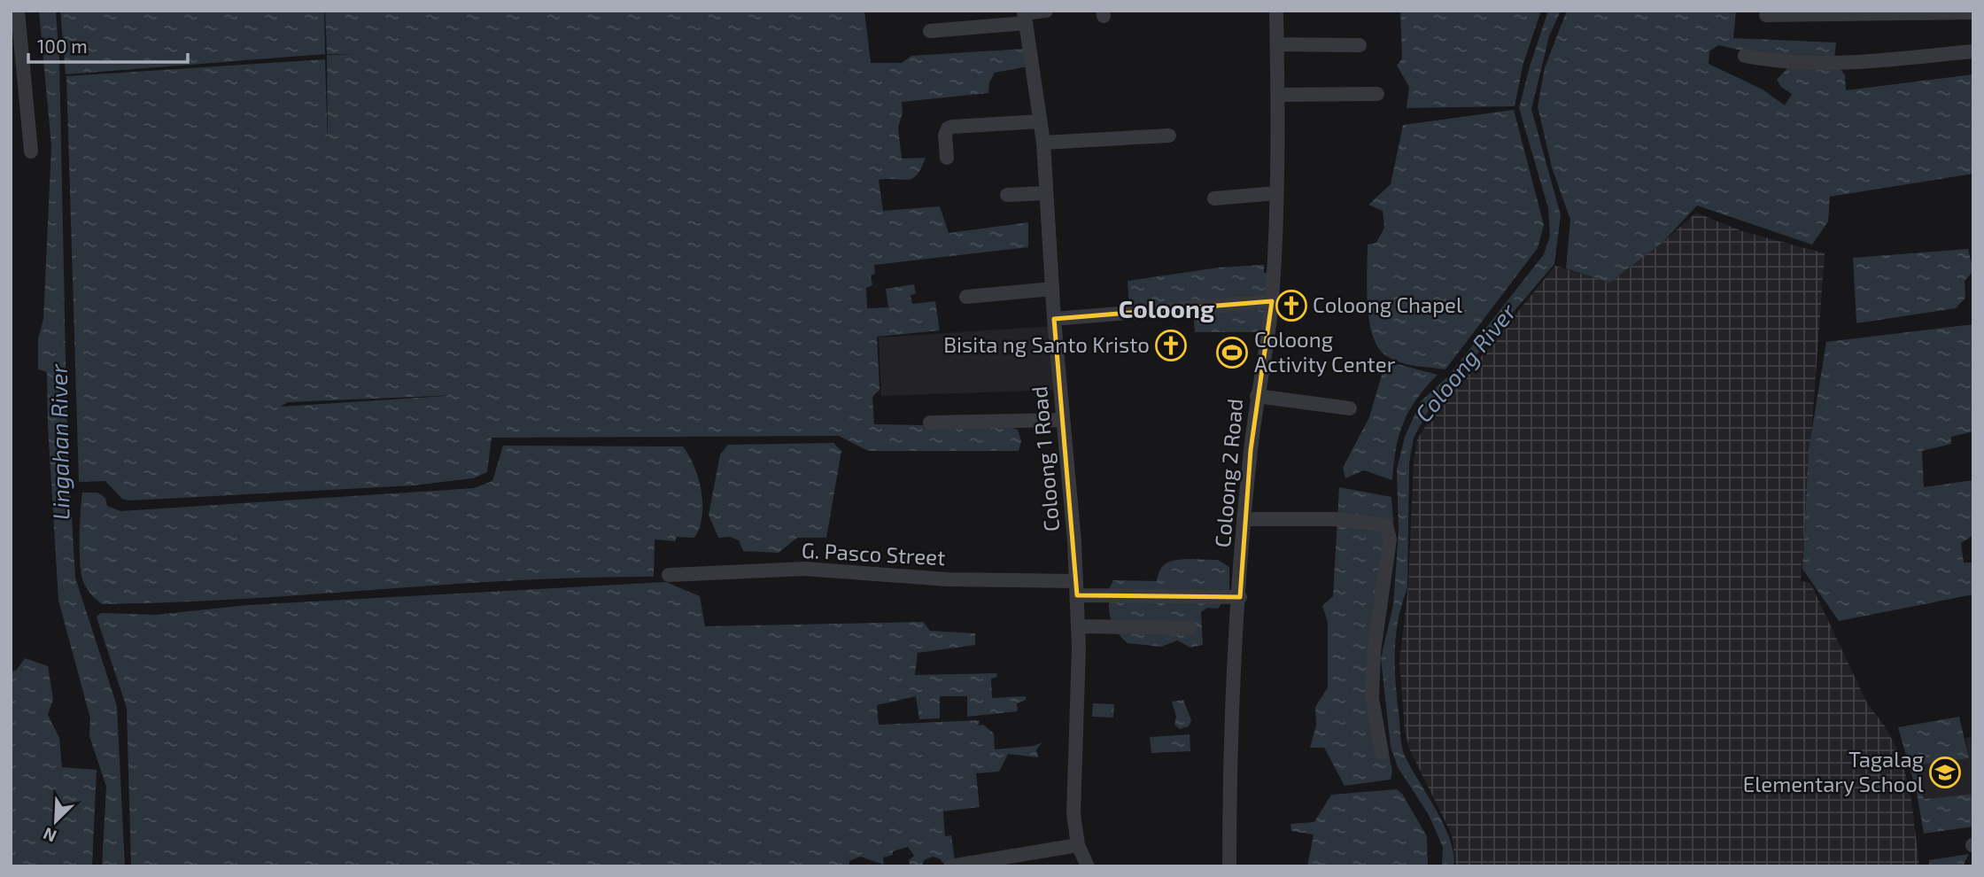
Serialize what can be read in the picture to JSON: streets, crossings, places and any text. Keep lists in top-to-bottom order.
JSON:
{
  "streets": {
    "street": ["Coloong 1 Road", "Coloong 2 Road", "G. Pasco Street"]
  },
  "crossings": [
    ["Coloong 1 Road", "G. Pasco Street"],
    ["Coloong 2 Road", "G. Pasco Street"]
  ],
  "districts": ["Coloong"],
  "water": ["Coloong River", "Lingahan River"],
  "places": {
    "church": ["Coloong Chapel", "Bisita ng Santo Kristo"],
    "sports": ["Coloong Activity Center"],
    "school or university": ["Tagalag Elementary School"]
  },
  "scale_bar": "100 m",
  "north": "bottom left"
}
